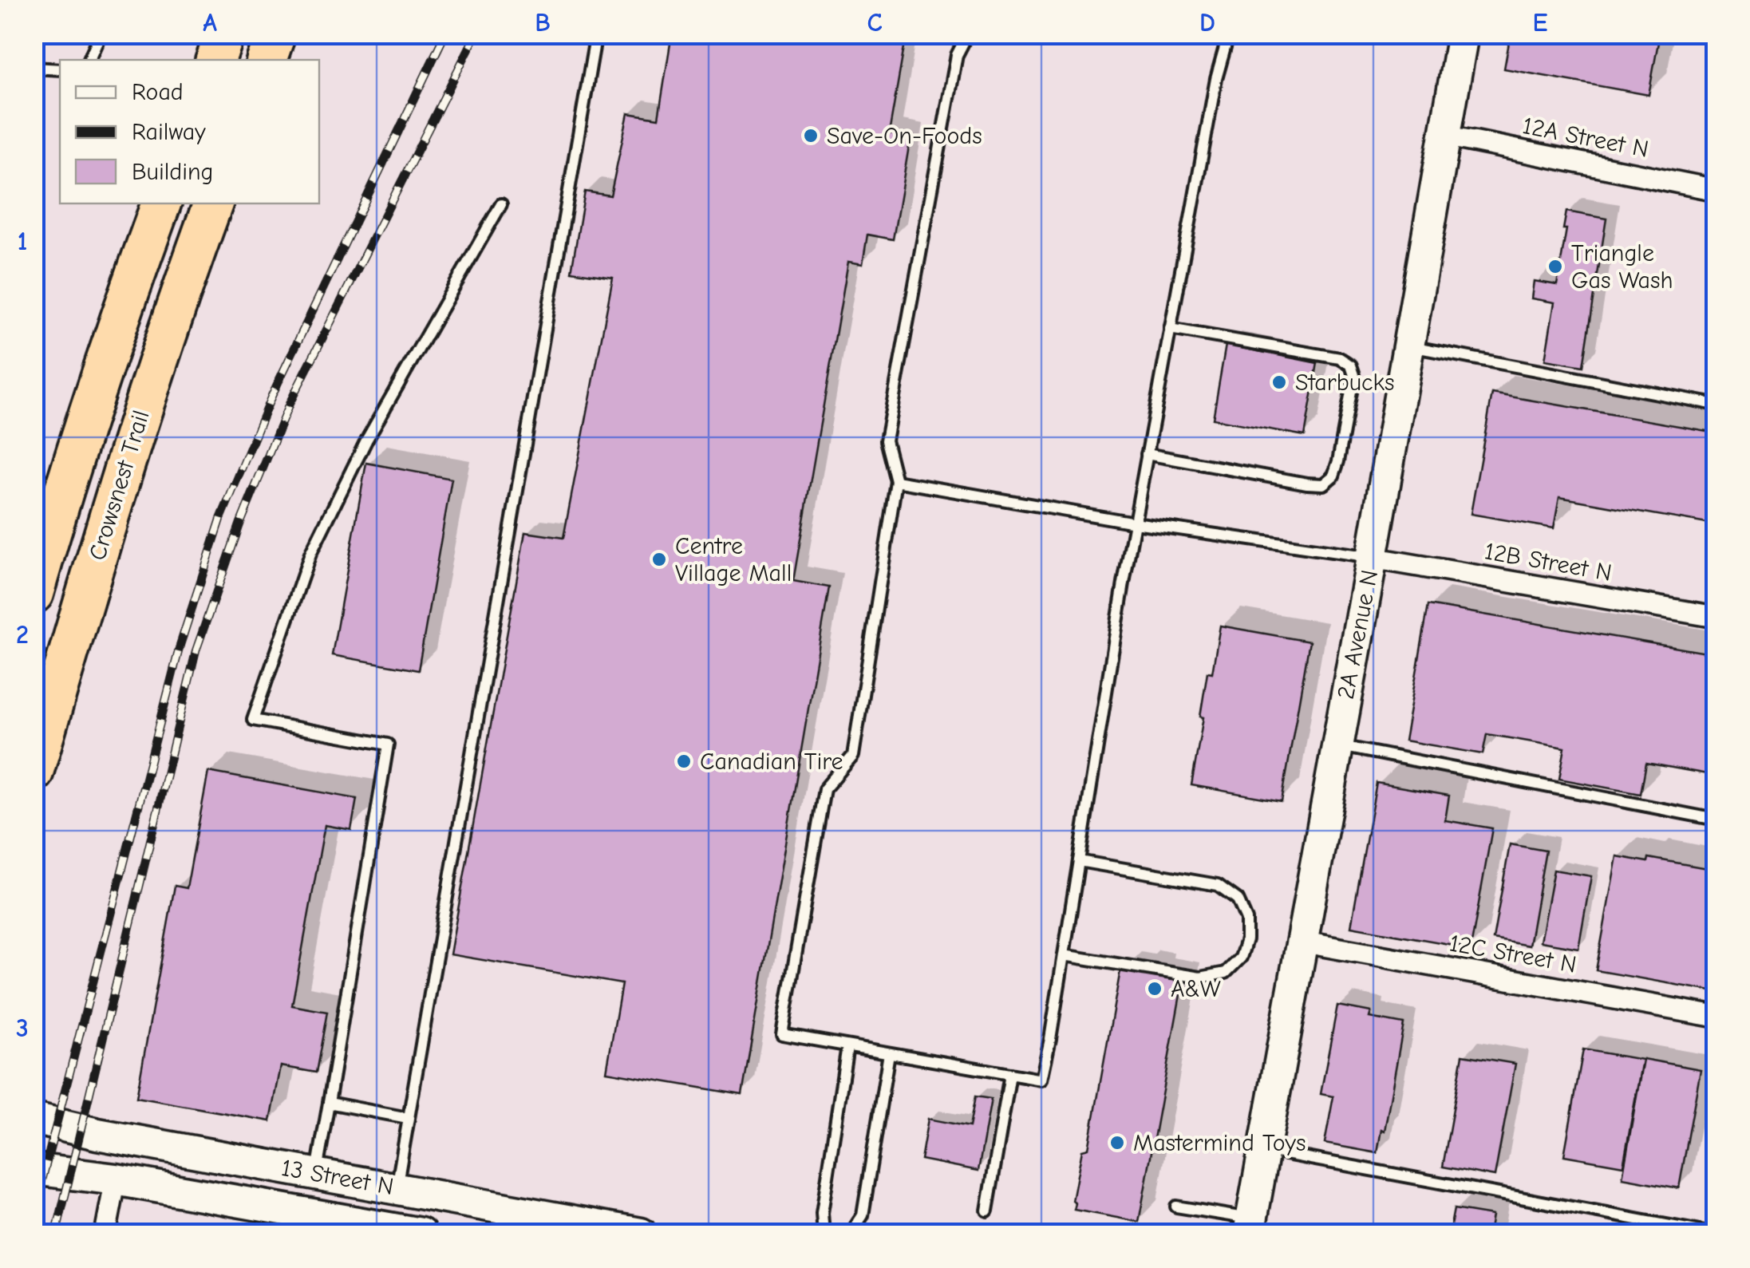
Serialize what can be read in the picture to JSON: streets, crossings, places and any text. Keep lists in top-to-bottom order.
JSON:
{
  "streets": {
    "highway": ["Crowsnest Trail"],
    "street": [
      "12A Street N",
      "12B Street N",
      "2A Avenue N",
      "12C Street N",
      "13 Street N"
    ]
  },
  "crossings": [
    ["12A Street N", "2A Avenue N"],
    ["12B Street N", "2A Avenue N"],
    ["2A Avenue N", "12C Street N"]
  ],
  "places": [
    "Save-On-Foods",
    "Triangle Gas Wash",
    "Starbucks",
    "Centre Village Mall",
    "Canadian Tire",
    "A&W",
    "Mastermind Toys"
  ],
  "legend": ["Road", "Railway", "Building"],
  "grid": {
    "columns": [
      "A",
      "B",
      "C",
      "D",
      "E"
    ],
    "rows": ["1", "2", "3"]
  }
}
